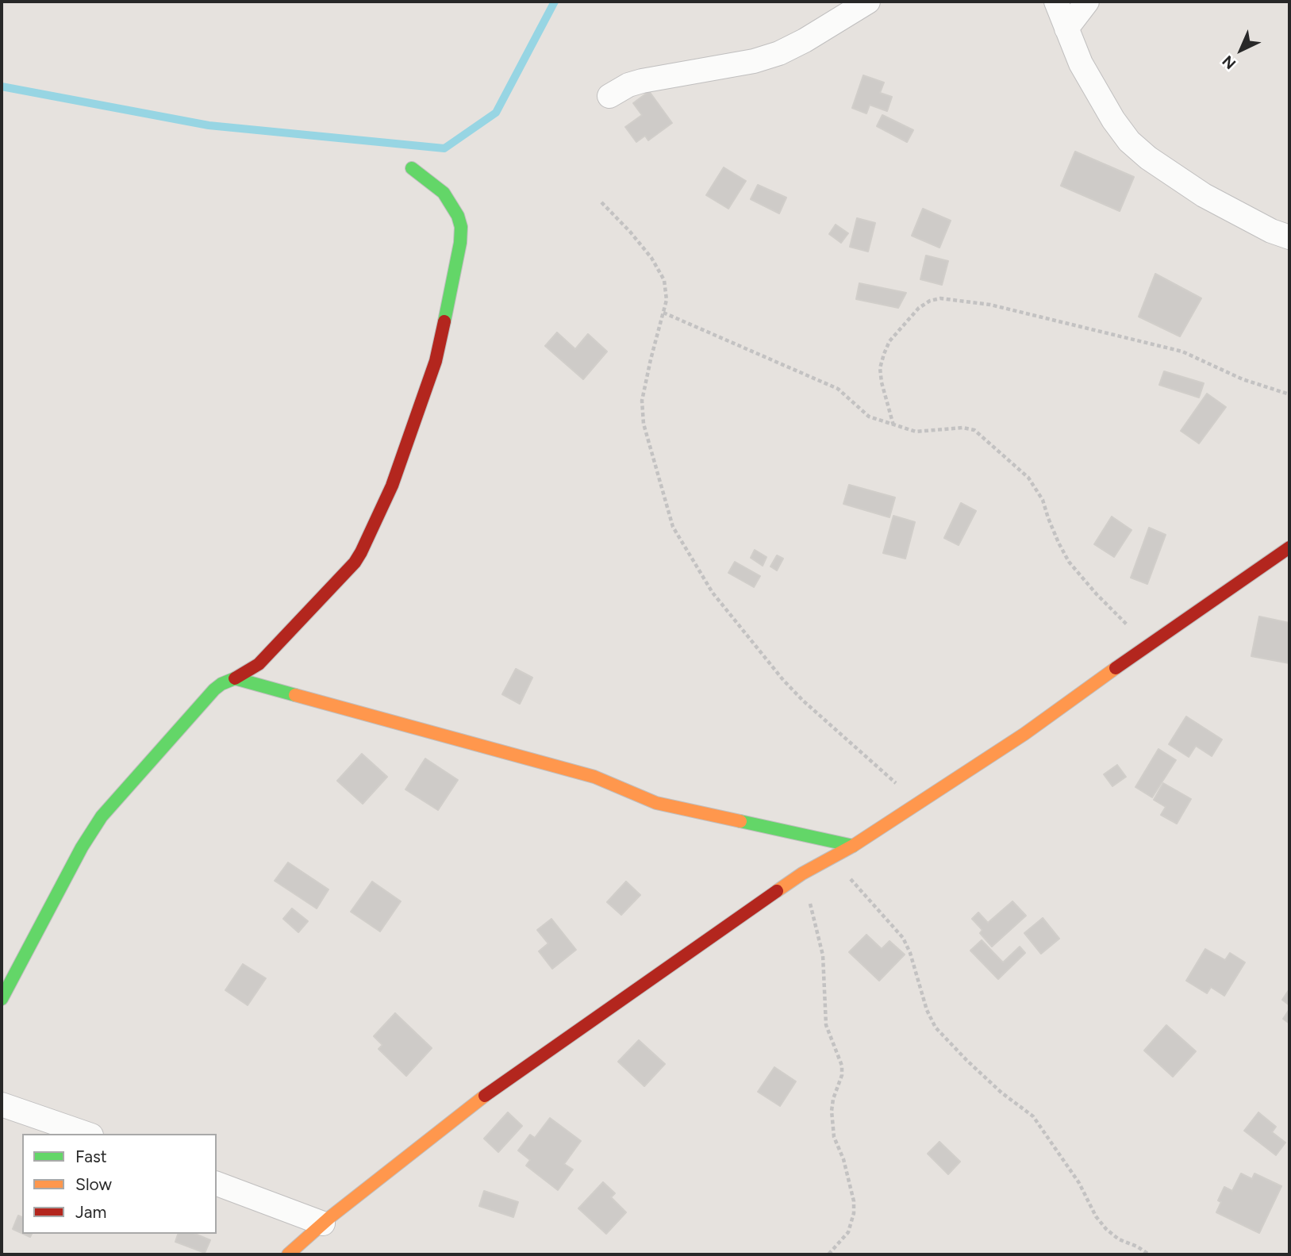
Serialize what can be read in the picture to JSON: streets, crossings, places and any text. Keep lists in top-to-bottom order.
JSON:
{
  "legend": ["Fast", "Slow", "Jam"],
  "north": "bottom left"
}
